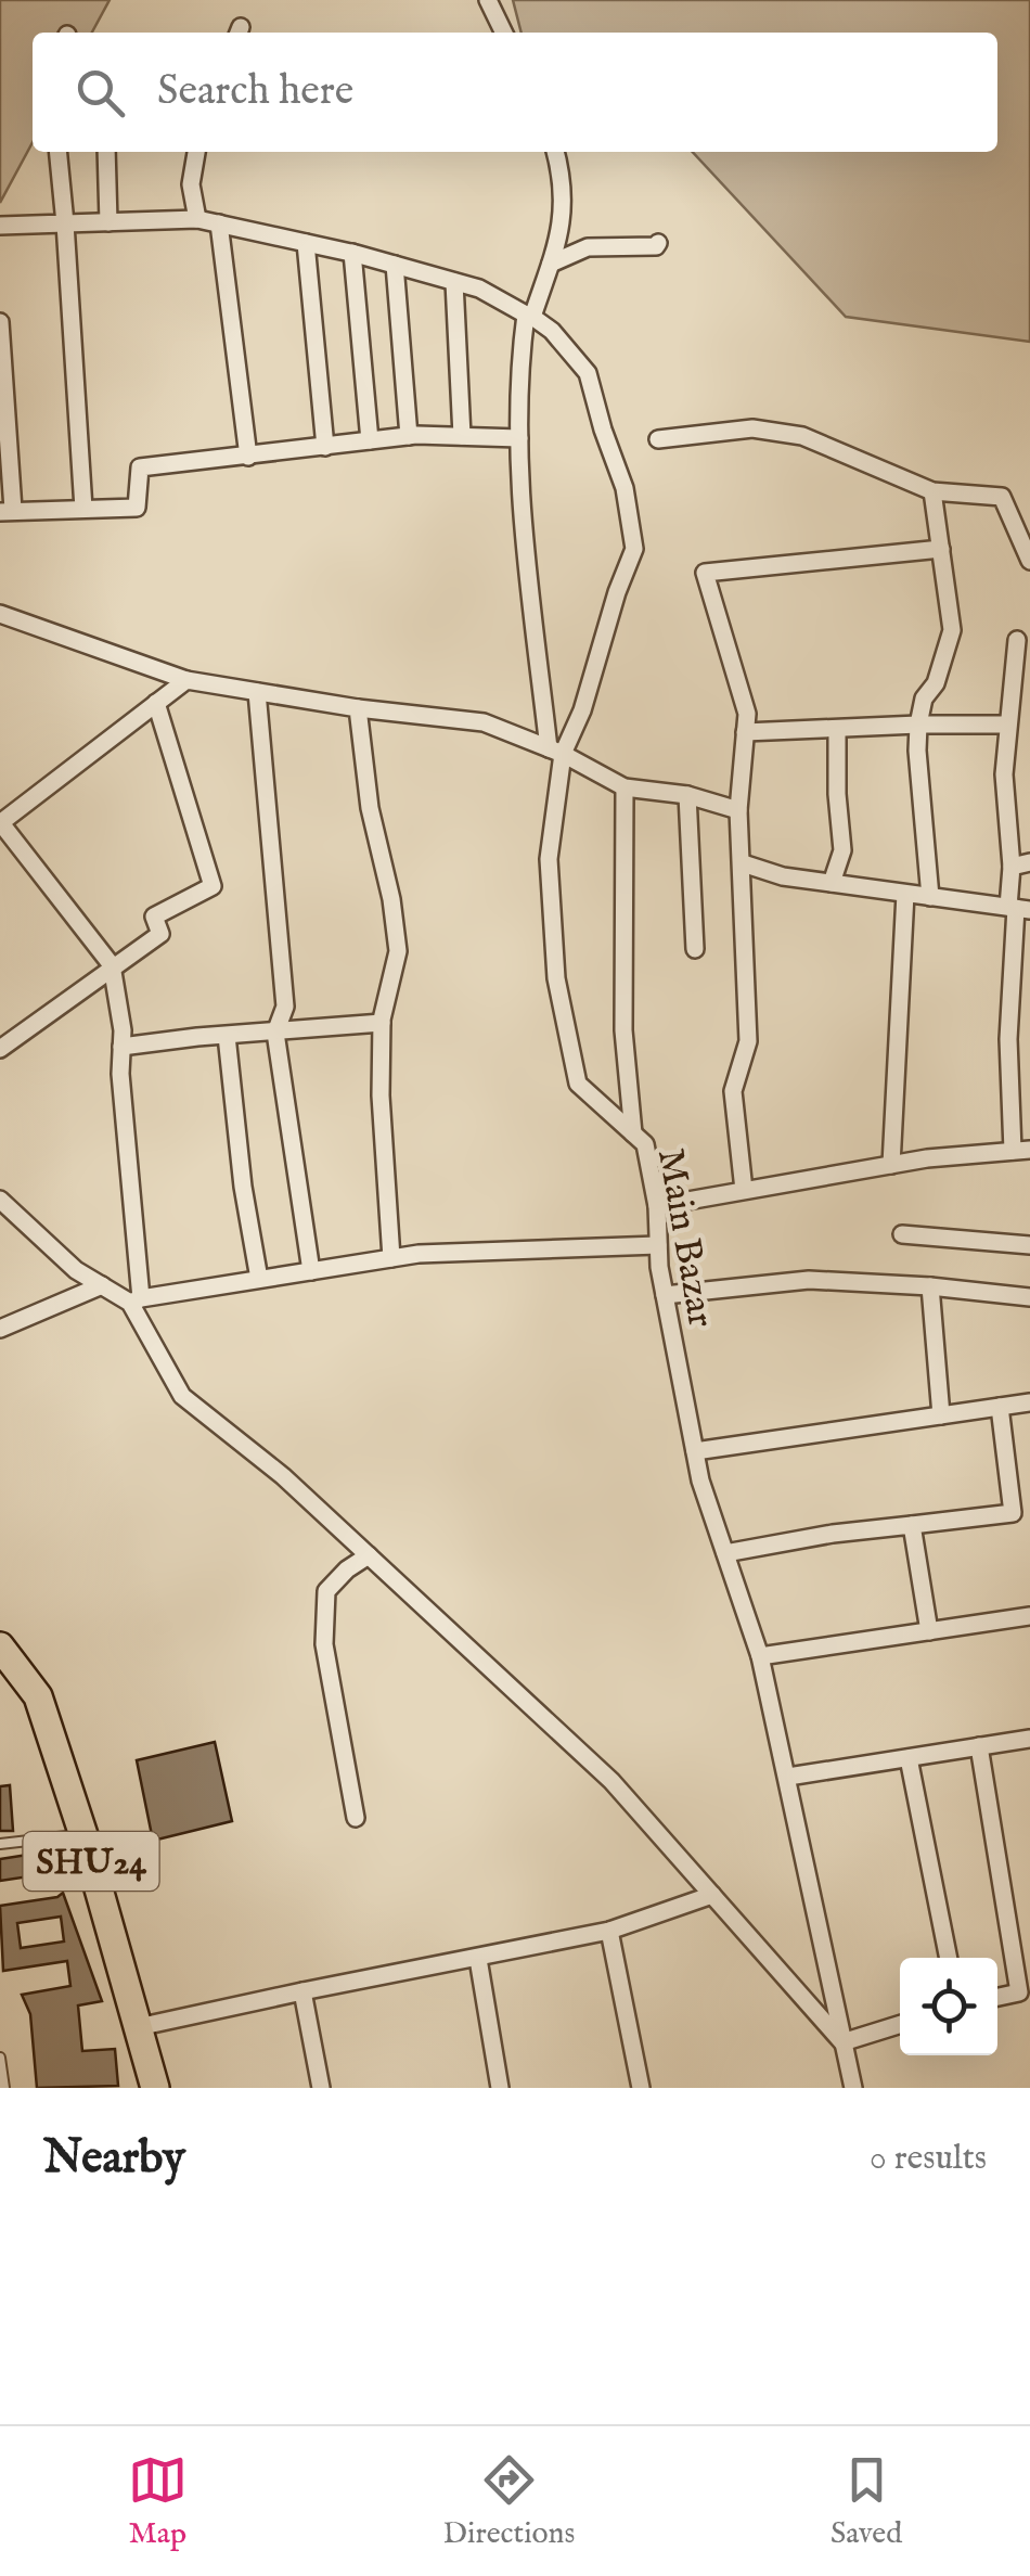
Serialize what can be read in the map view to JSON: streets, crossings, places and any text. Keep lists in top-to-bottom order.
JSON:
{
  "streets": {
    "main road": ["SHU24"],
    "street": ["Main Bazar"]
  },
  "page": {
    "search": "Search here",
    "heading": ["Nearby", "0 results"],
    "nav": ["Map", "Directions", "Saved"]
  }
}
